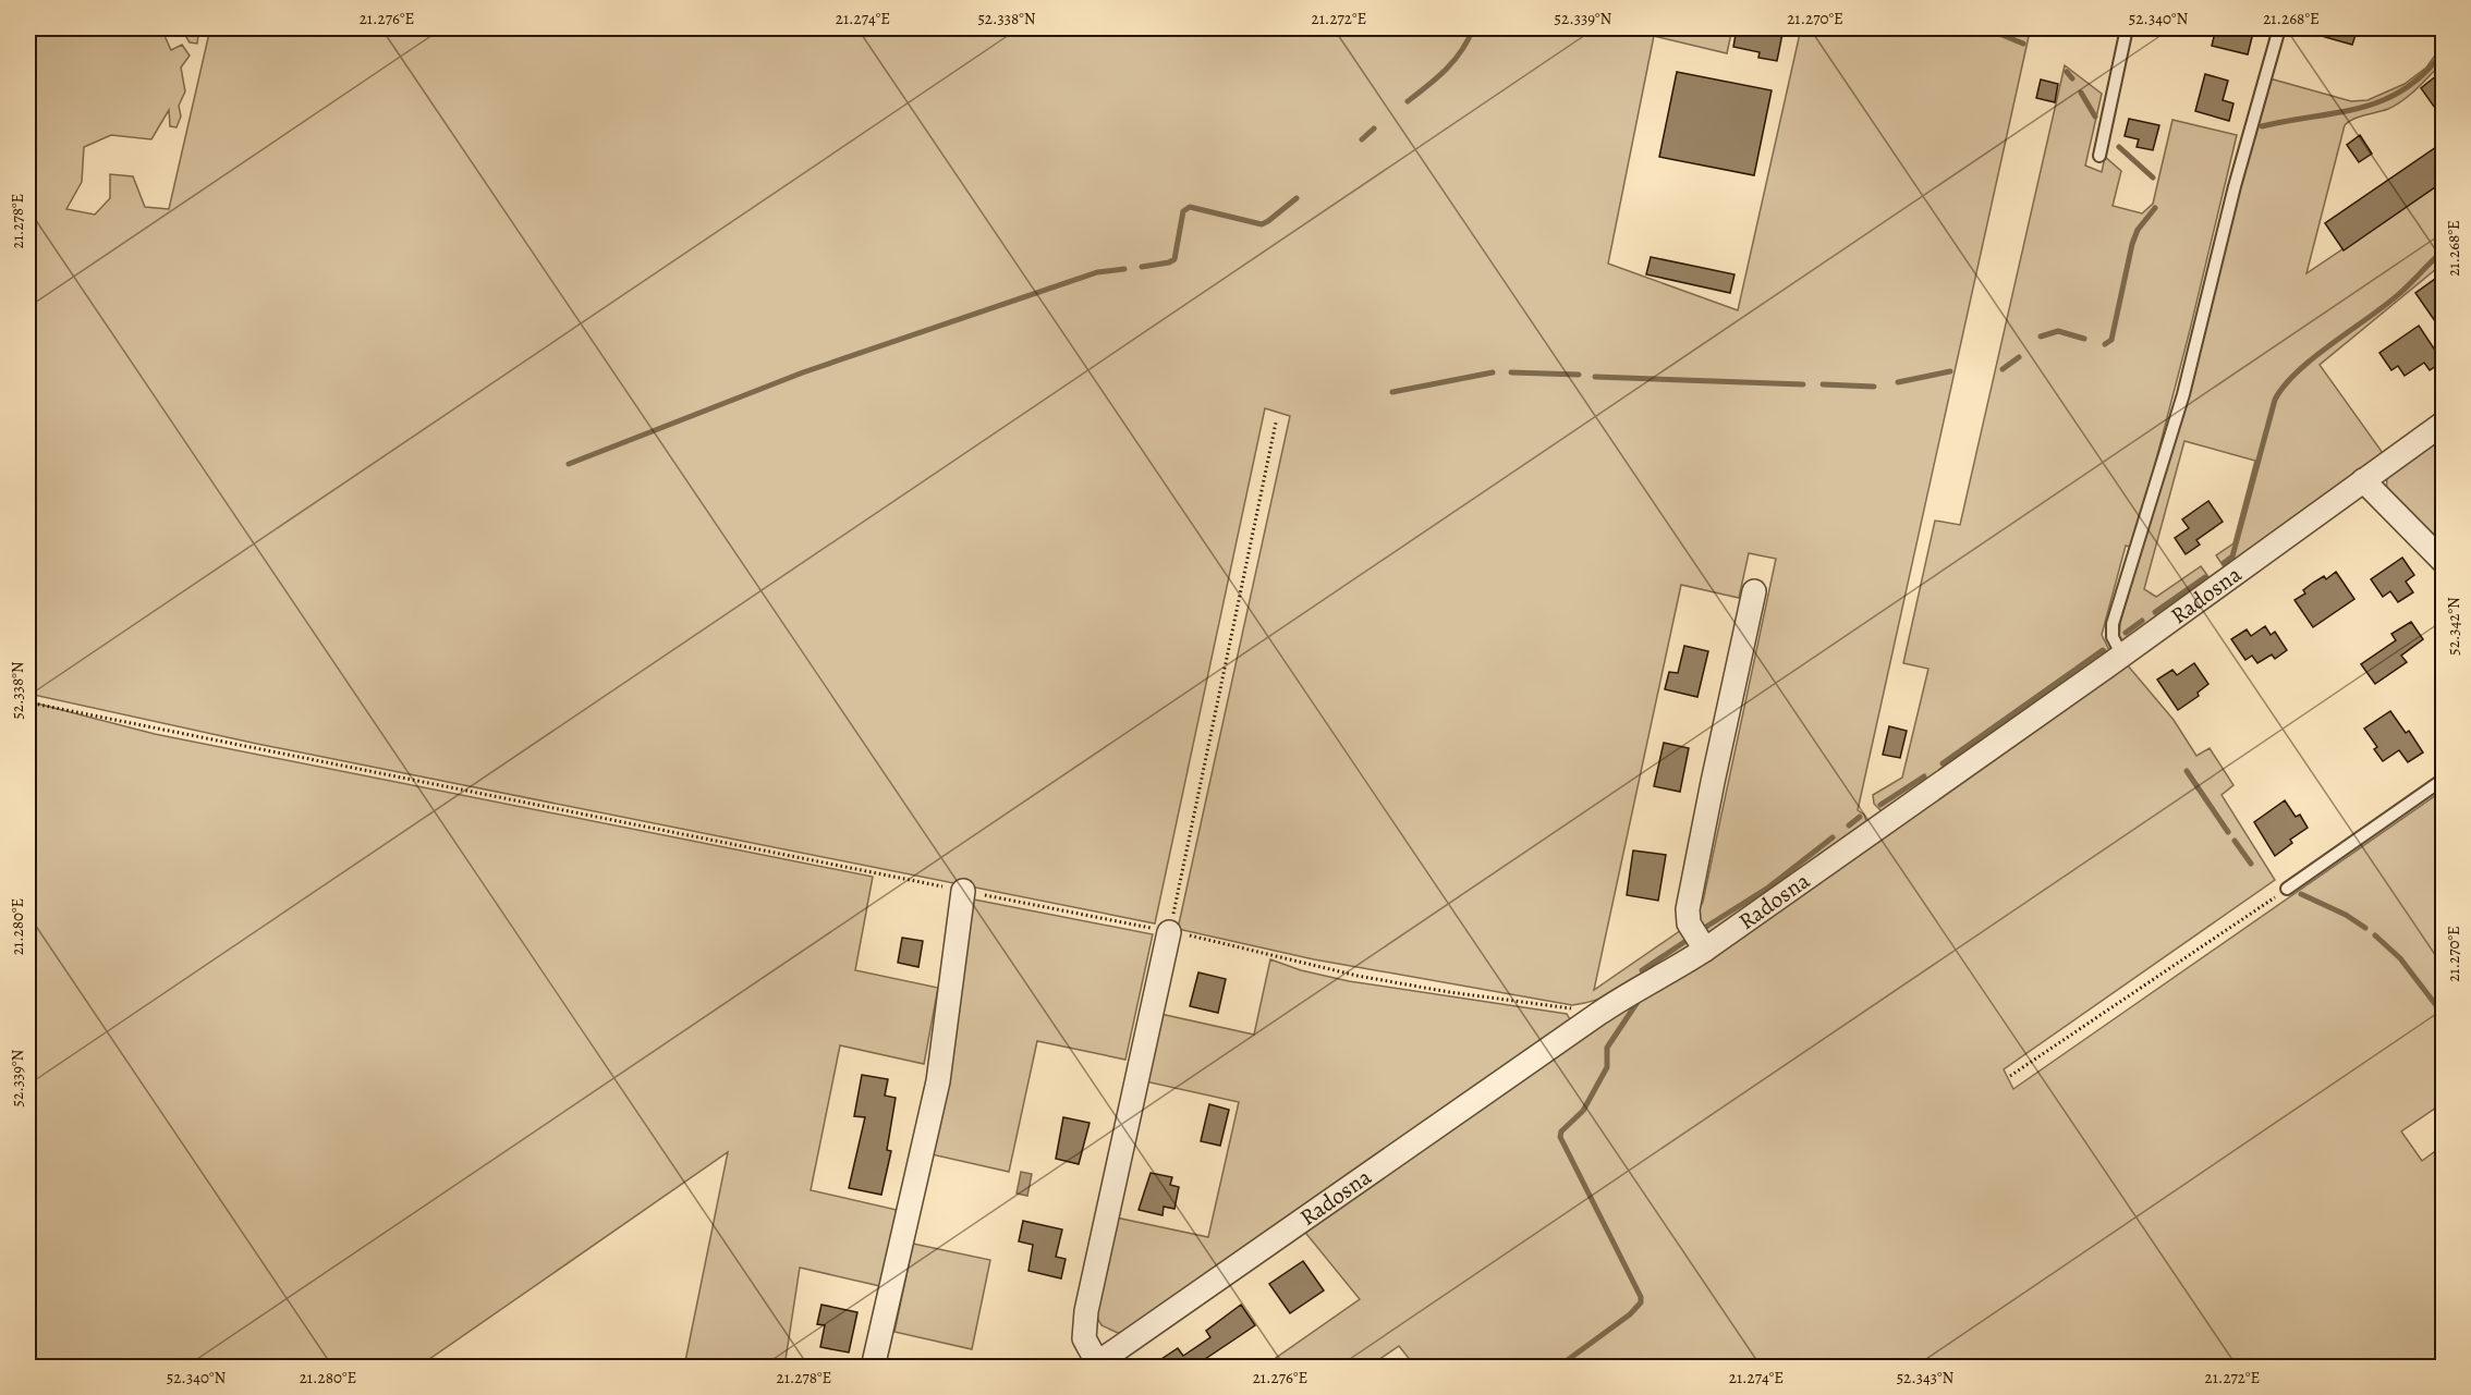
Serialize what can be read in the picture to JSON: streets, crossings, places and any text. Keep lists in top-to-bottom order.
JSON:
{
  "streets": {
    "street": ["Radosna"]
  },
  "coordinates": [
    "21.276°E",
    "21.274°E",
    "52.338°N",
    "21.272°E",
    "52.339°N",
    "21.270°E",
    "52.340°N",
    "21.268°E",
    "21.278°E",
    "52.342°N",
    "21.280°E",
    "52.343°N"
  ]
}
